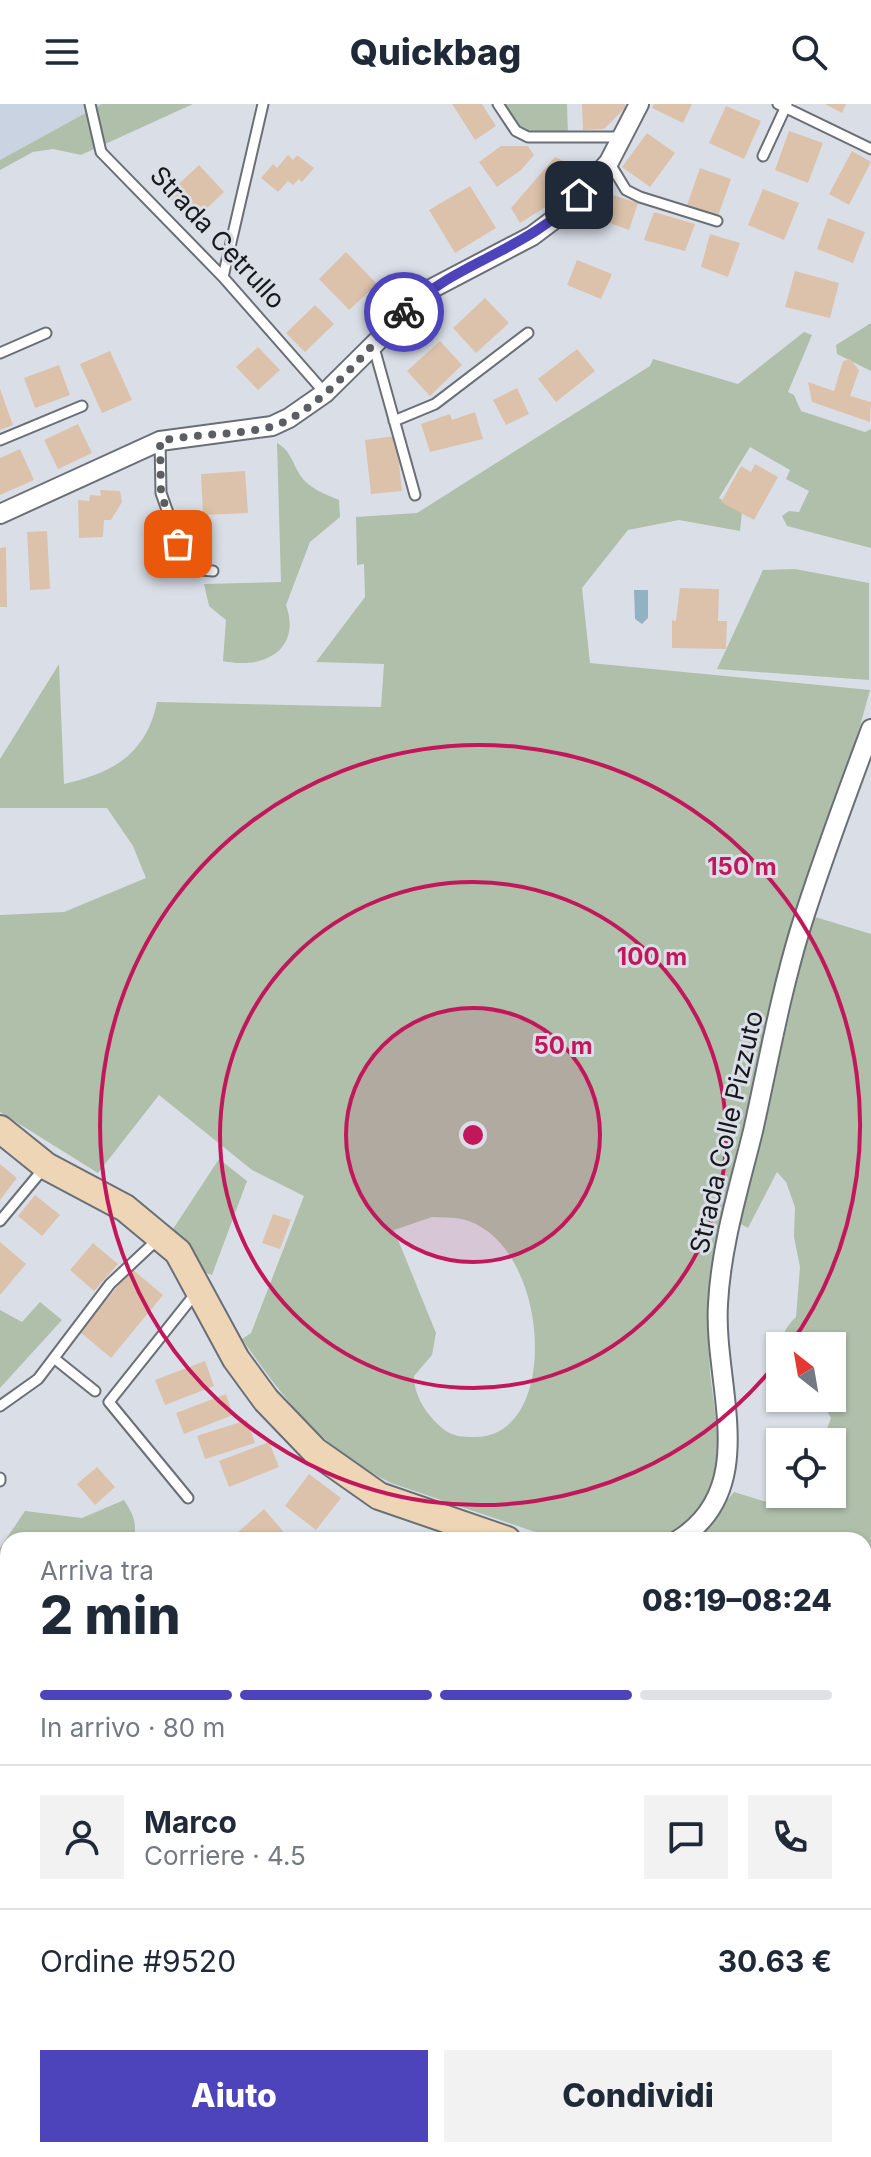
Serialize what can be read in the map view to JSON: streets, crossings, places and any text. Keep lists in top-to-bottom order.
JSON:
{
  "streets": {
    "street": ["Strada Colle Pizzuto"],
    "lane": ["Strada Cetrullo"]
  },
  "north": "top left",
  "page": {
    "header": "Quickbag",
    "heading": ["2 min", "Arriva tra", "08:19–08:24"],
    "panel": [
      "Marco",
      "Corriere · 4.5",
      "Ordine #9520",
      "30.63 €"
    ],
    "bar": "In arrivo · 80 m",
    "buttons": ["Aiuto", "Condividi"]
  },
  "rings": ["150 m", "100 m", "50 m"]
}
